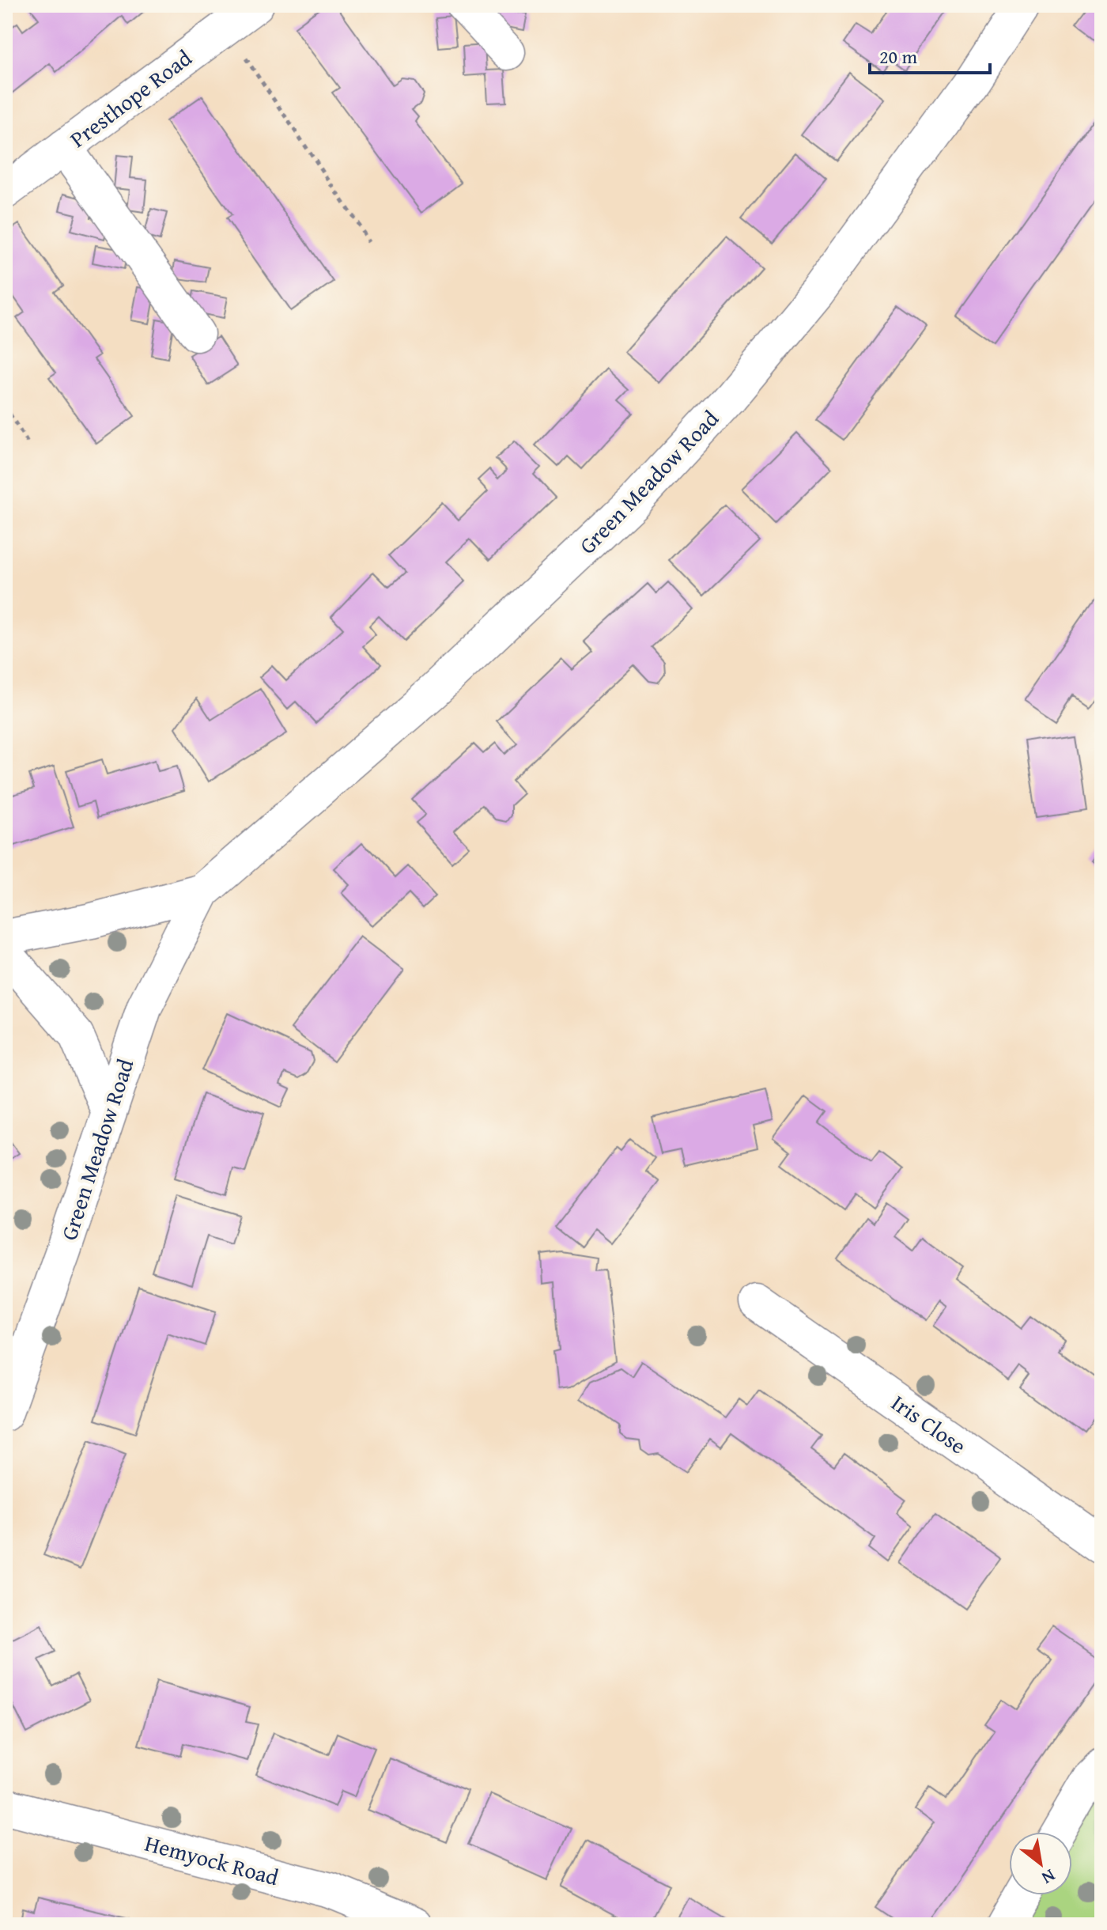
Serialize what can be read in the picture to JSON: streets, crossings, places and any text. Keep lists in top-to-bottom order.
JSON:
{
  "streets": {
    "street": [
      "Presthope Road",
      "Green Meadow Road",
      "Iris Close",
      "Hemyock Road"
    ]
  },
  "scale_bar": "20 m",
  "north": "bottom right"
}
